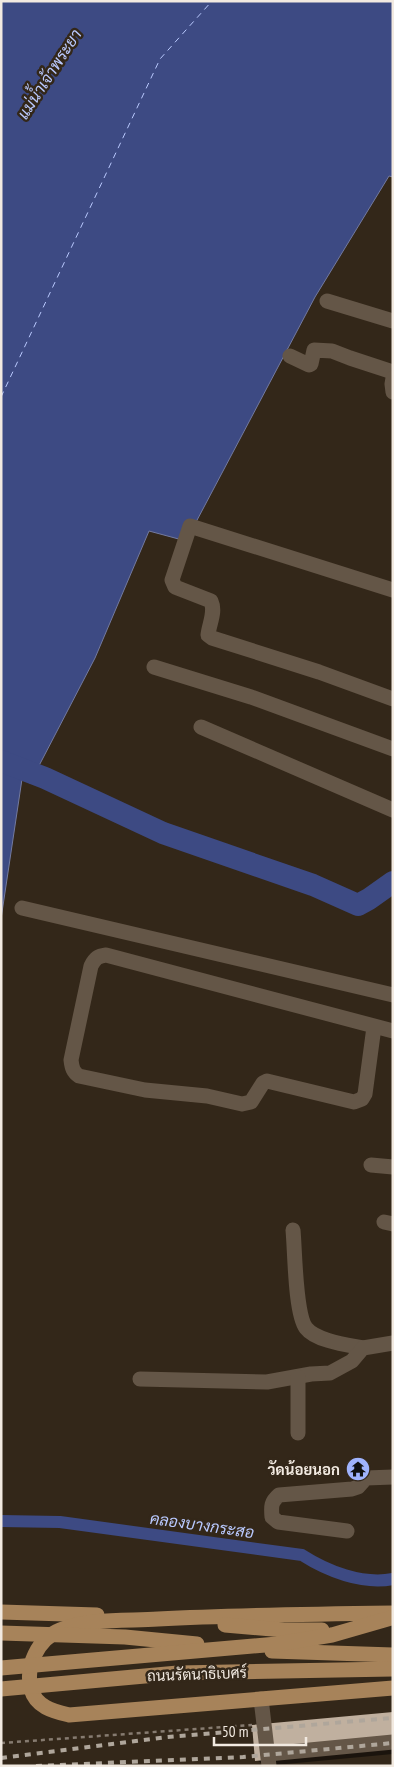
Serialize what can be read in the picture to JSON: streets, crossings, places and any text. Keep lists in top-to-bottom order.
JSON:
{
  "streets": {
    "main road": ["ถนนรัตนาธิเบศร์"]
  },
  "water": ["แม่น้ำเจ้าพระยา", "คลองบางกระสอ"],
  "places": {
    "temple": ["วัดน้อยนอก"]
  },
  "scale_bar": "50 m"
}
